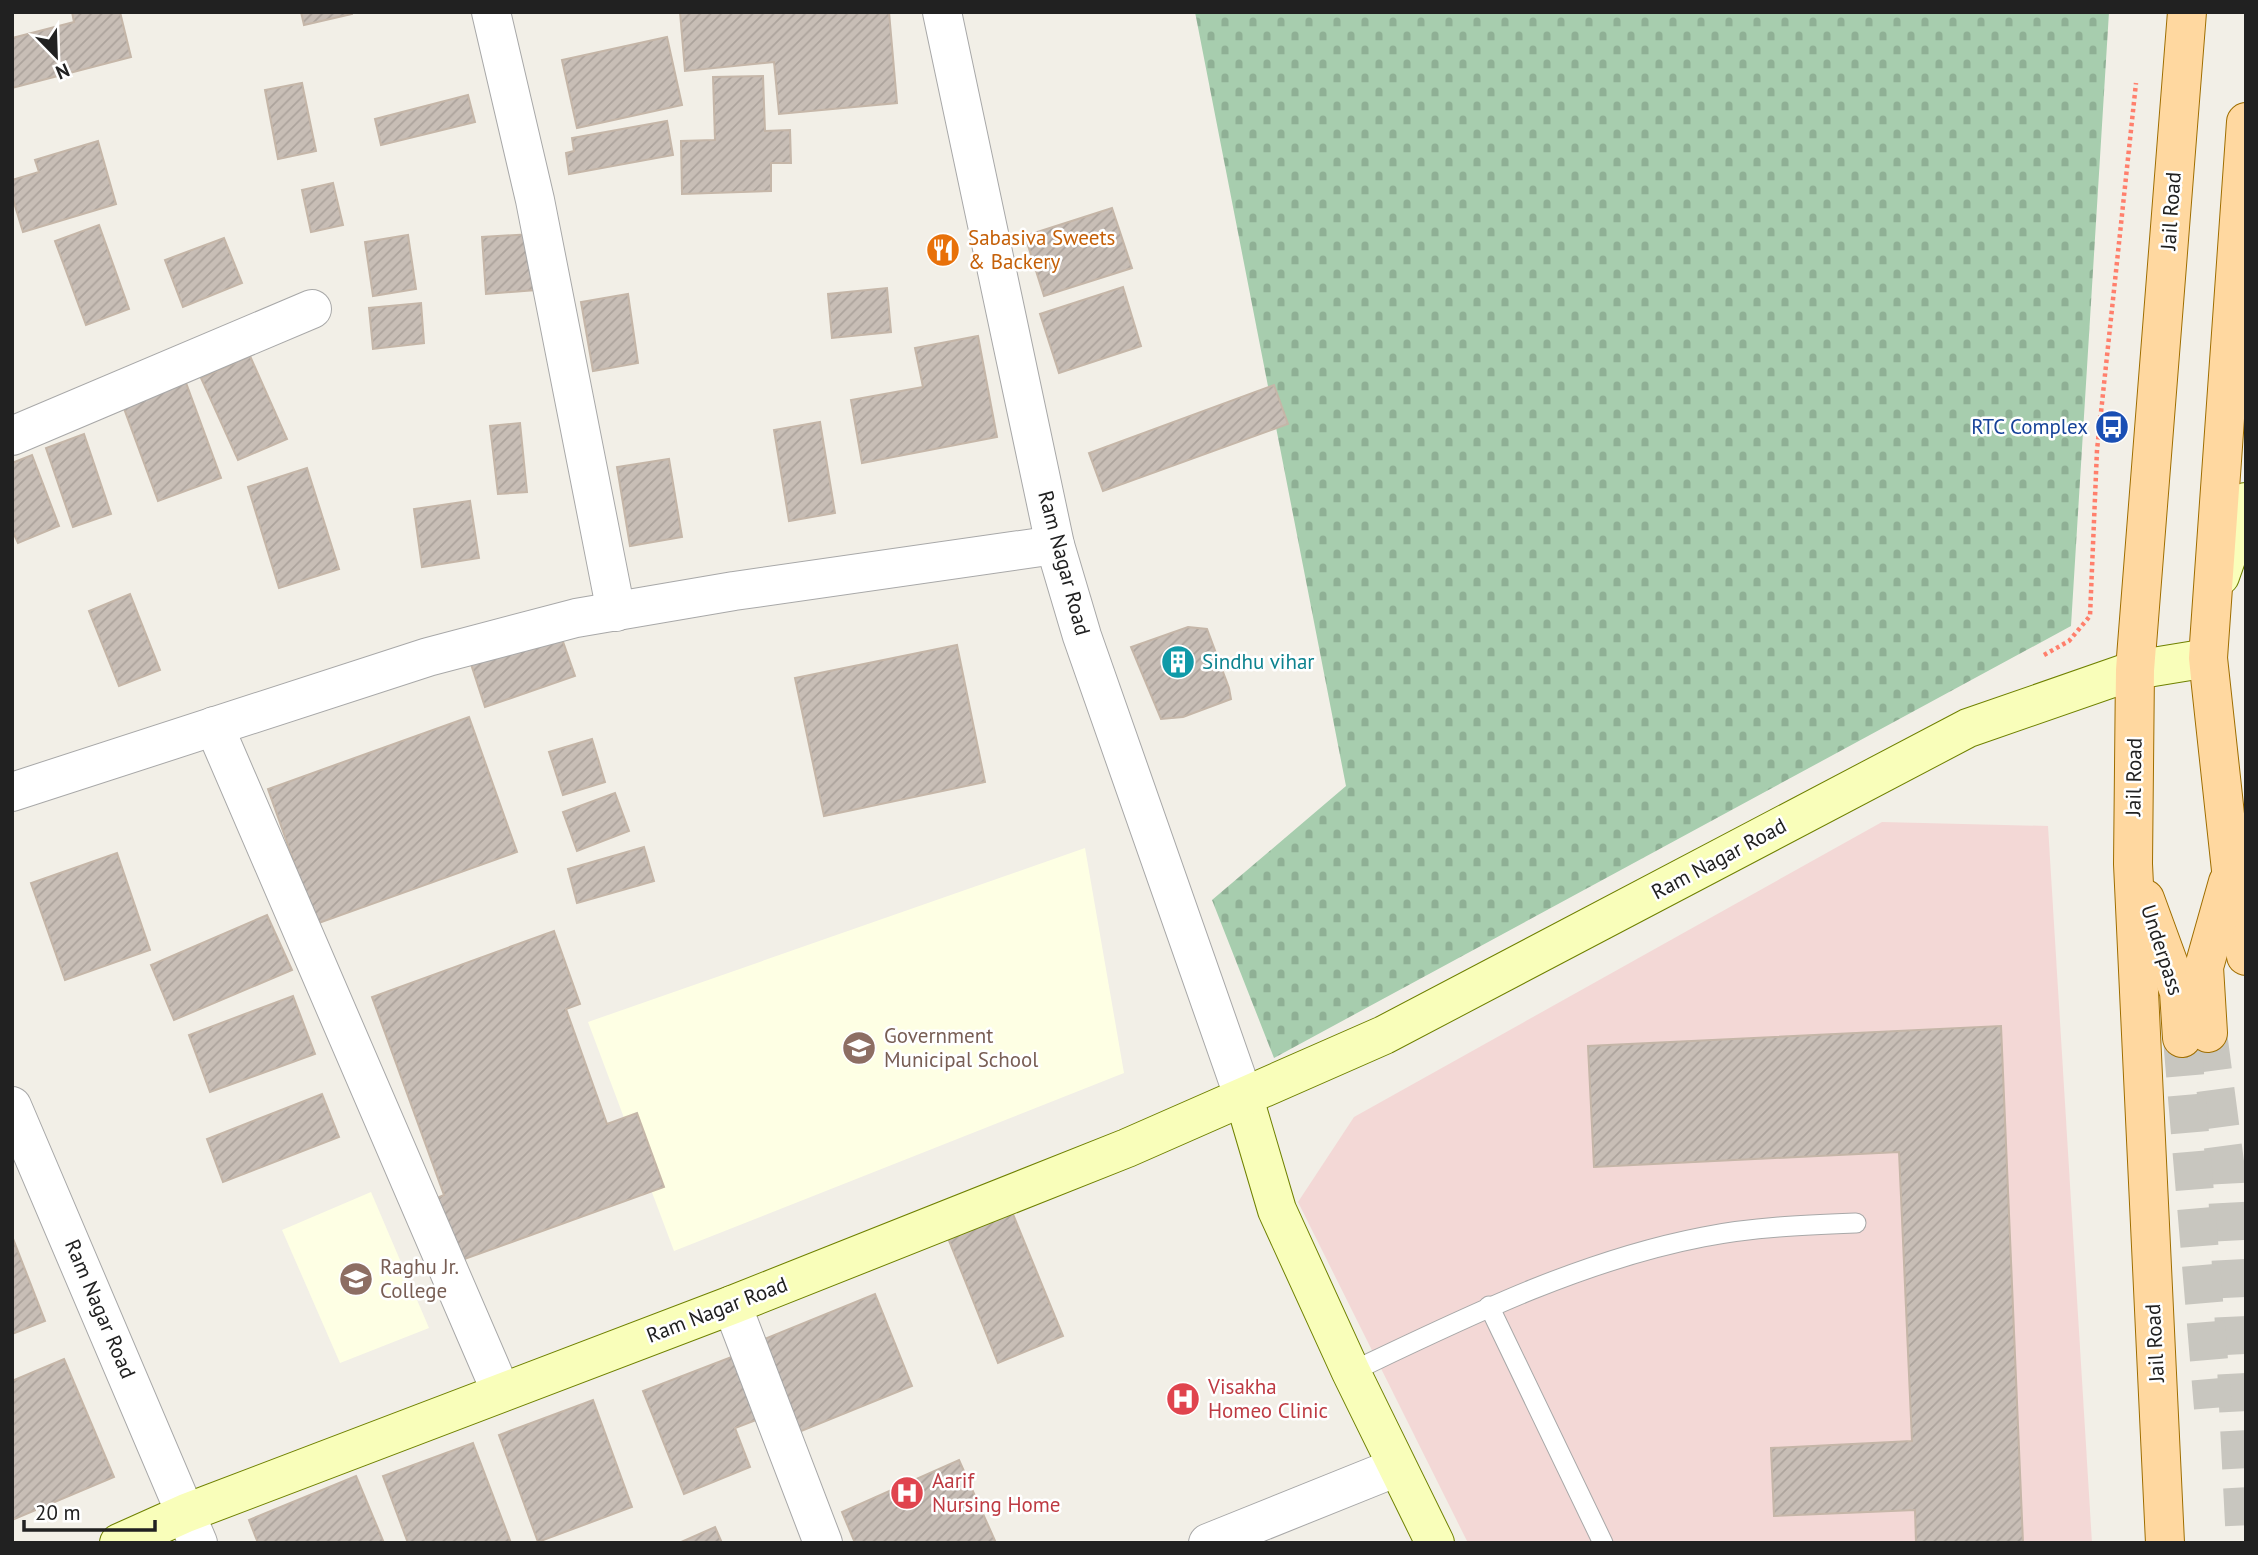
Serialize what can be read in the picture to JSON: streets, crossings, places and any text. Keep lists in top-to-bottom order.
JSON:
{
  "streets": {
    "main road": ["Jail Road", "Underpass"],
    "street": ["Ram Nagar Road"]
  },
  "crossings": [
    ["Jail Road", "Ram Nagar Road"],
    ["Jail Road", "Underpass"]
  ],
  "places": {
    "restaurant": ["Sabasiva Sweets & Backery"],
    "bus stop": ["RTC Complex"],
    "building": ["Sindhu vihar"],
    "school or university": ["Government Municipal School", "Raghu Jr. College"],
    "hospital": ["Visakha Homeo Clinic", "Aarif Nursing Home"]
  },
  "scale_bar": "20 m",
  "north": "bottom right"
}
